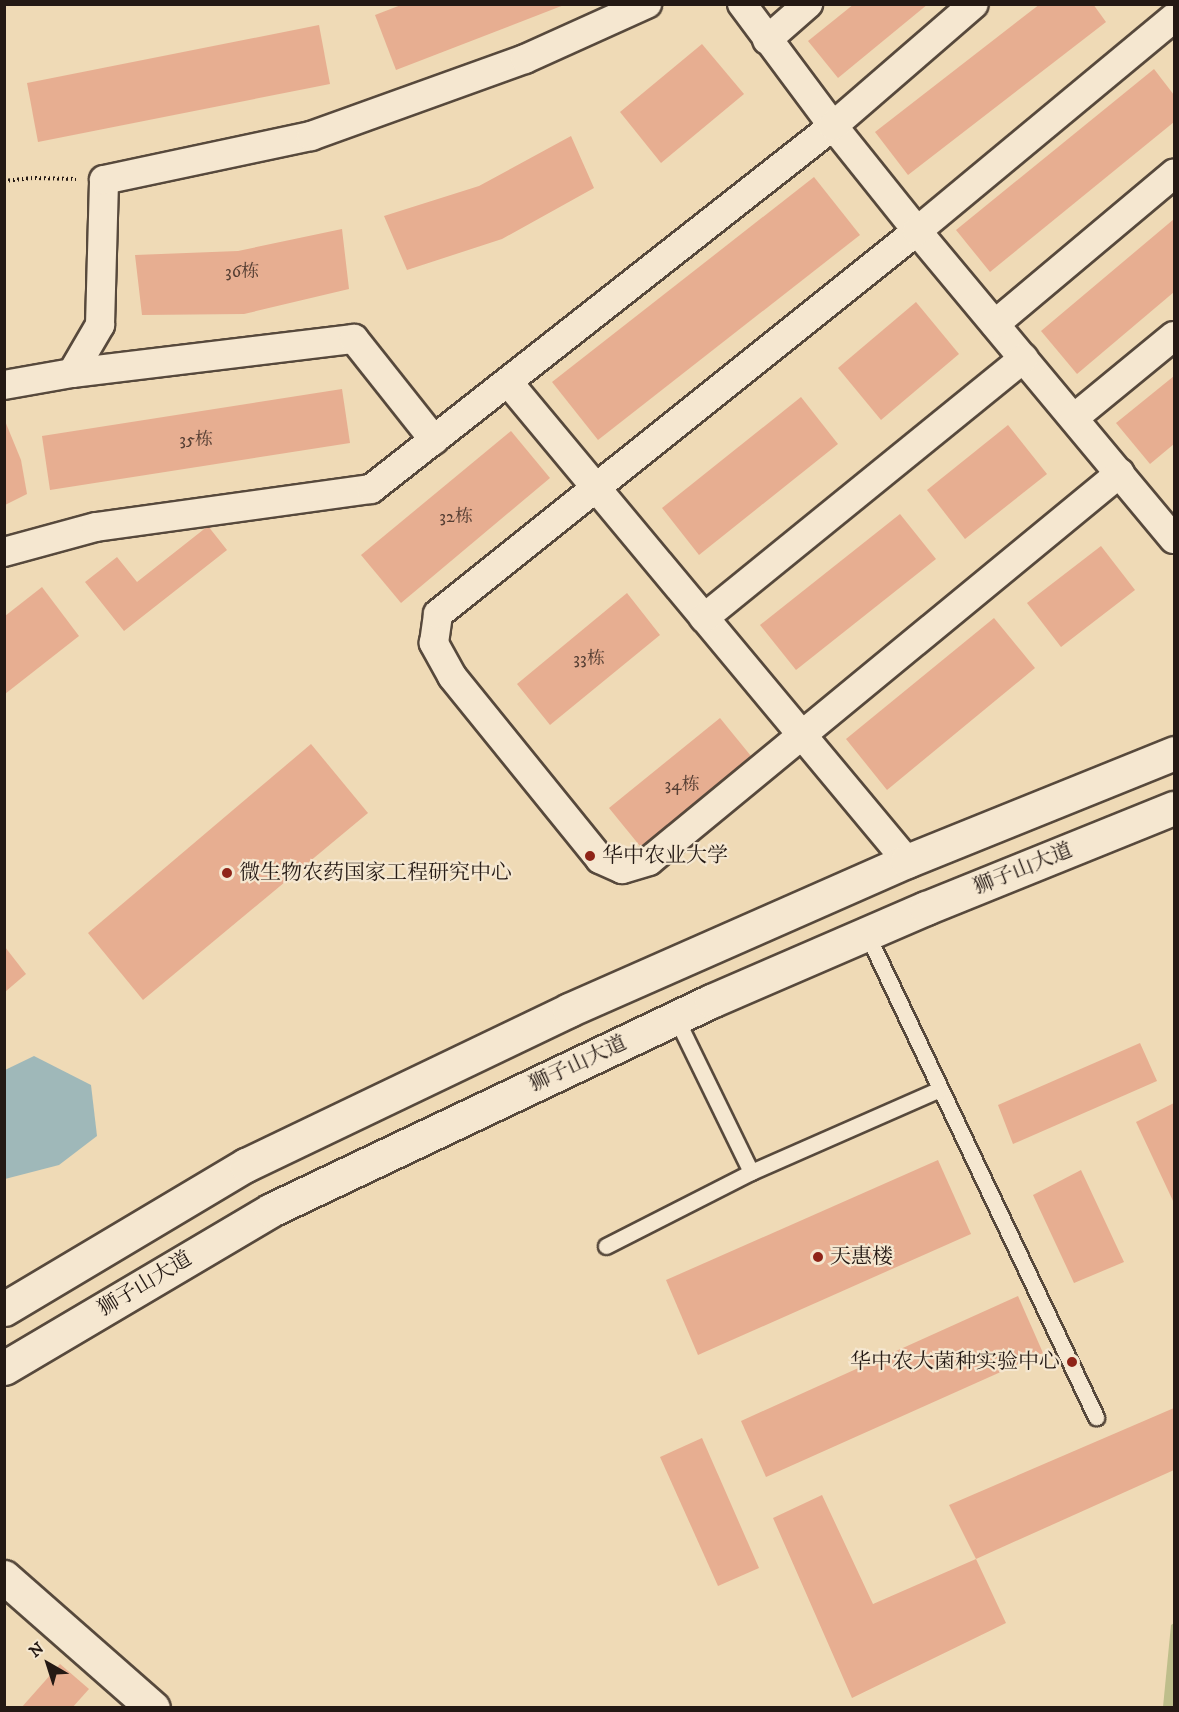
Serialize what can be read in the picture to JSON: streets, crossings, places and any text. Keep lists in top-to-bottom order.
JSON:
{
  "streets": {
    "street": ["狮子山大道"]
  },
  "places": [
    "华中农业大学",
    "微生物农药国家工程研究中心",
    "天惠楼",
    "华中农大菌种实验中心"
  ],
  "house_numbers": [
    "36栋",
    "35栋",
    "32栋",
    "33栋",
    "34栋"
  ],
  "north": "top left"
}
